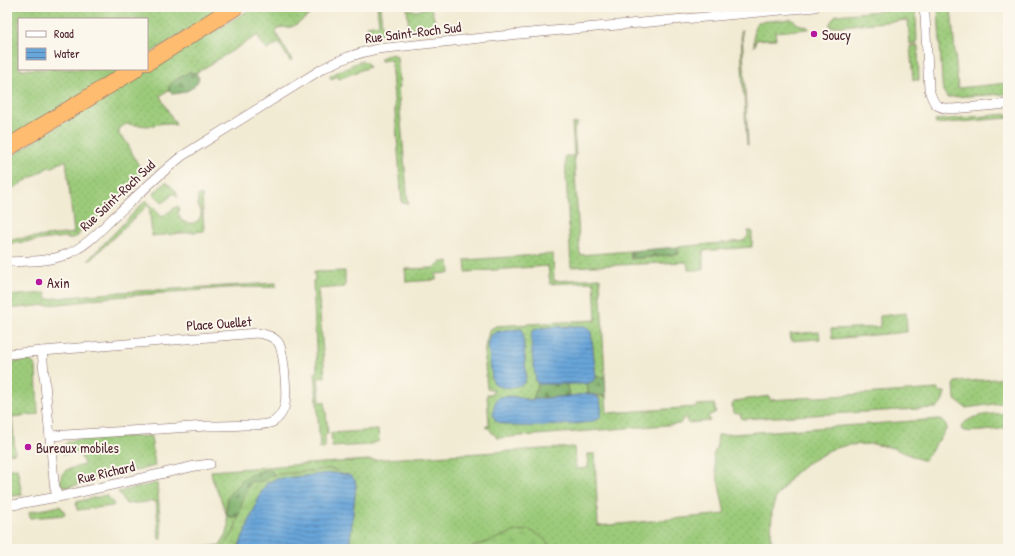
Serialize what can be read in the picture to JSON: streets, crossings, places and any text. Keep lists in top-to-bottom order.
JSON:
{
  "streets": {
    "street": ["Rue Saint-Roch Sud", "Place Ouellet", "Rue Richard"]
  },
  "places": ["Soucy", "Axin", "Bureaux mobiles"],
  "legend": ["Road", "Water"]
}
